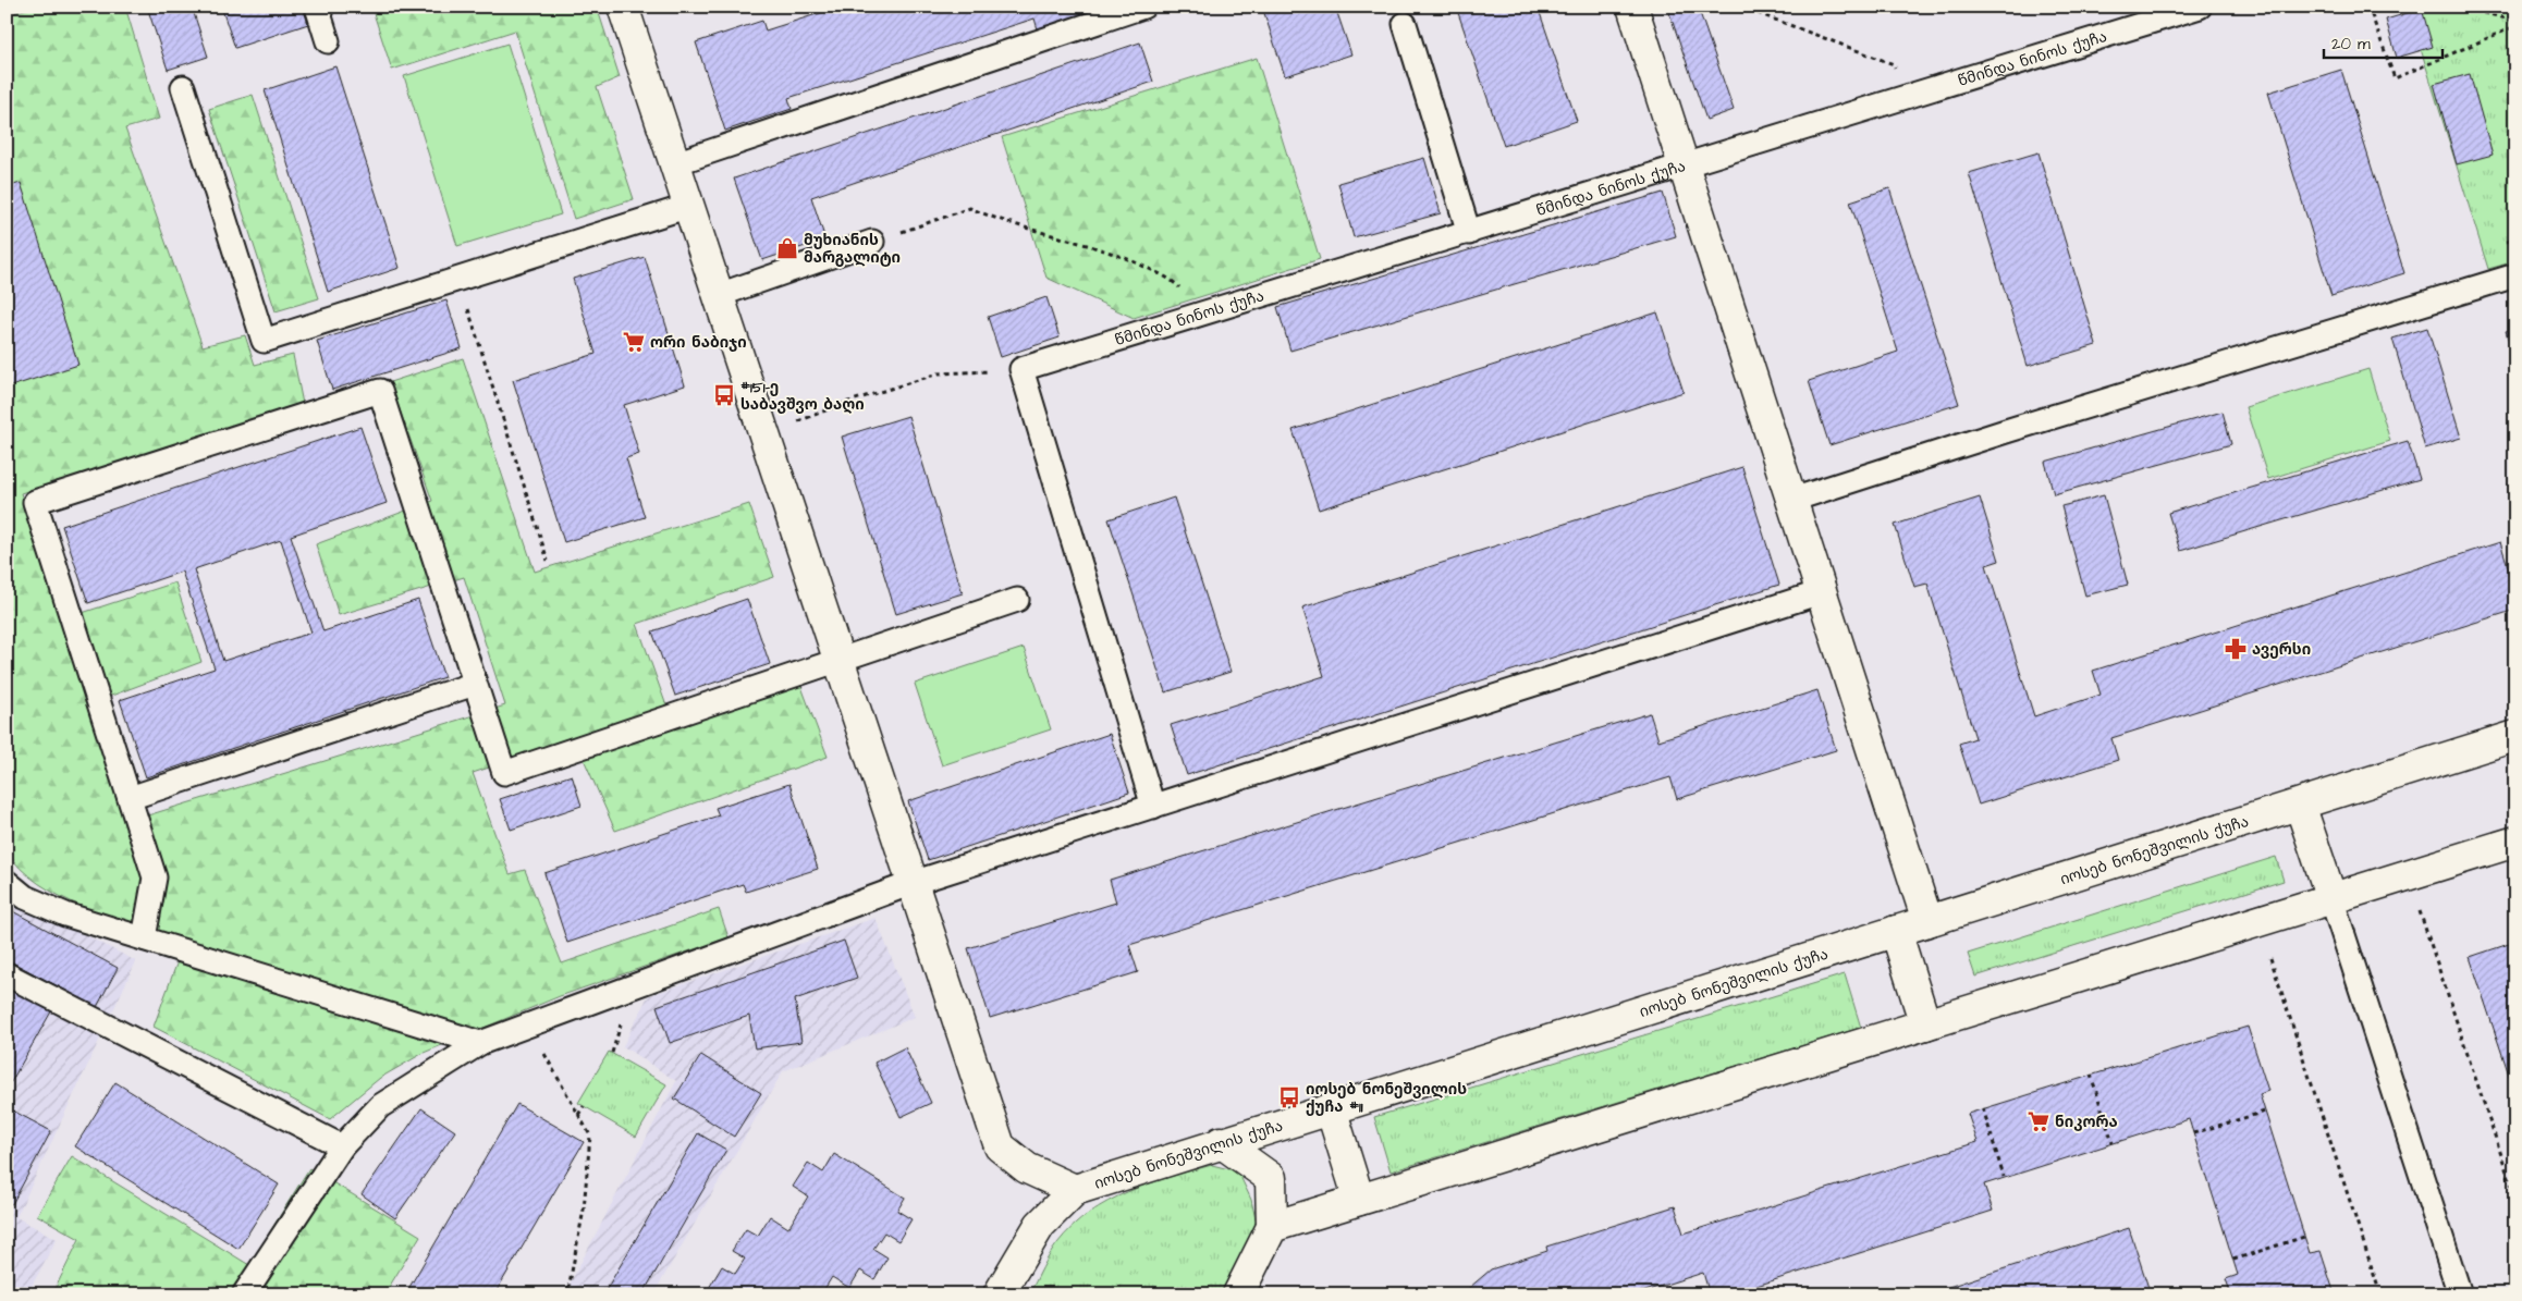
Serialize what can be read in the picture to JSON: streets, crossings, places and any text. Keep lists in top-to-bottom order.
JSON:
{
  "streets": {
    "street": ["იოსებ ნონეშვილის ქუჩა"],
    "lane": ["წმინდა ნინოს ქუჩა"]
  },
  "places": {
    "shop": ["მუხიანის მარგალიტი"],
    "supermarket": ["ორი ნაბიჯი", "ნიკორა"],
    "bus stop": ["#151-ე საბავშვო ბაღი", "იოსებ ნონეშვილის ქუჩა #11"],
    "pharmacy": ["ავერსი"]
  },
  "scale_bar": "20 m"
}
